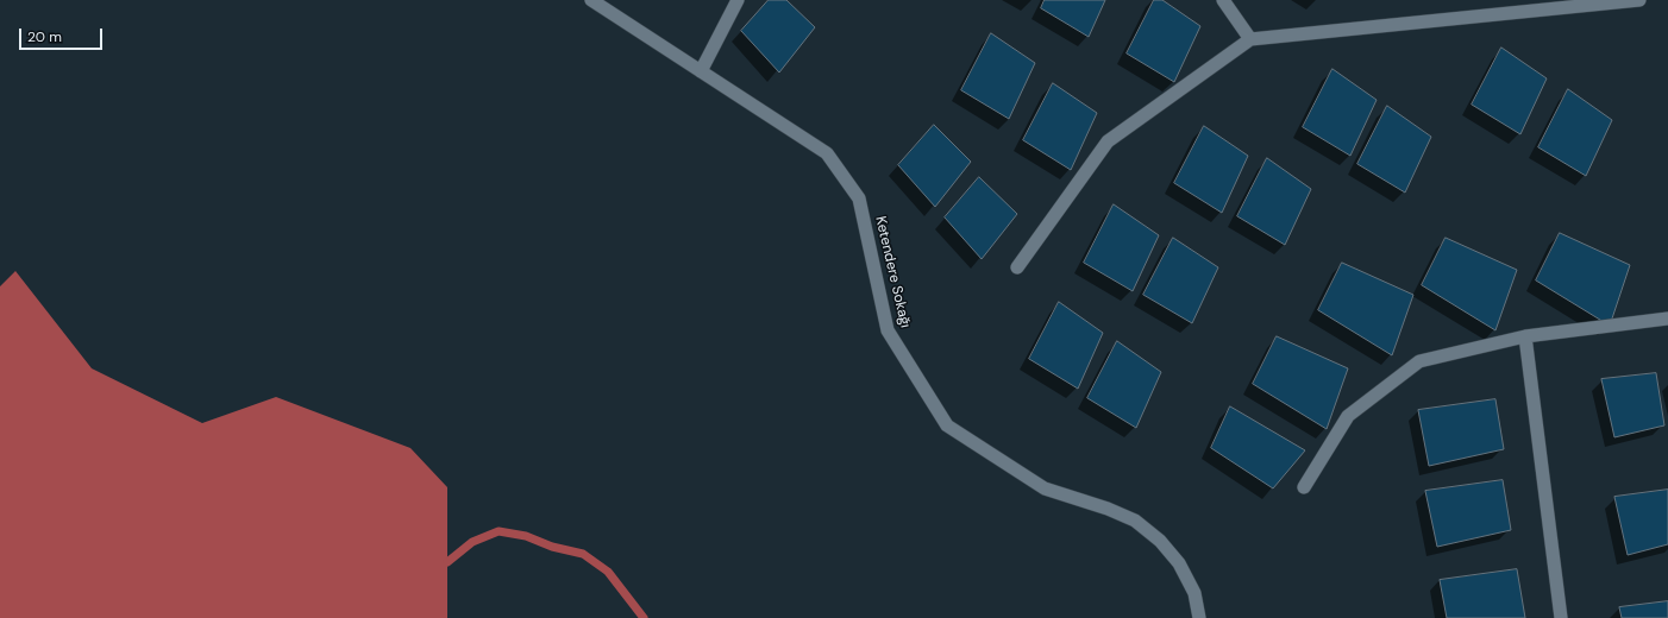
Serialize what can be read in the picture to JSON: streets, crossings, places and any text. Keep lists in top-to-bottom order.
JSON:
{
  "streets": {
    "street": ["Ketendere Sokağı"]
  },
  "scale_bar": "20 m"
}
